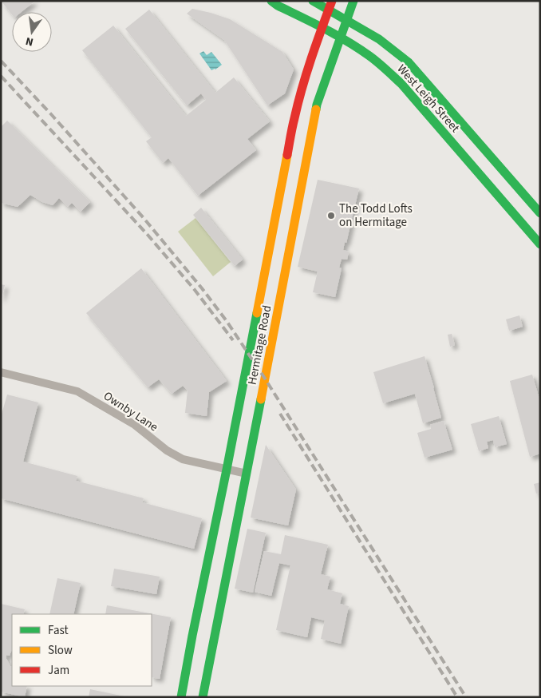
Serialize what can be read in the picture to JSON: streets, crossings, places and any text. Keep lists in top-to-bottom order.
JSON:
{
  "streets": {
    "street": ["West Leigh Street", "Hermitage Road", "Ownby Lane"]
  },
  "crossings": [
    ["West Leigh Street", "Hermitage Road"],
    ["Hermitage Road", "Ownby Lane"]
  ],
  "places": ["The Todd Lofts on Hermitage"],
  "legend": ["Fast", "Slow", "Jam"],
  "north": "bottom"
}
